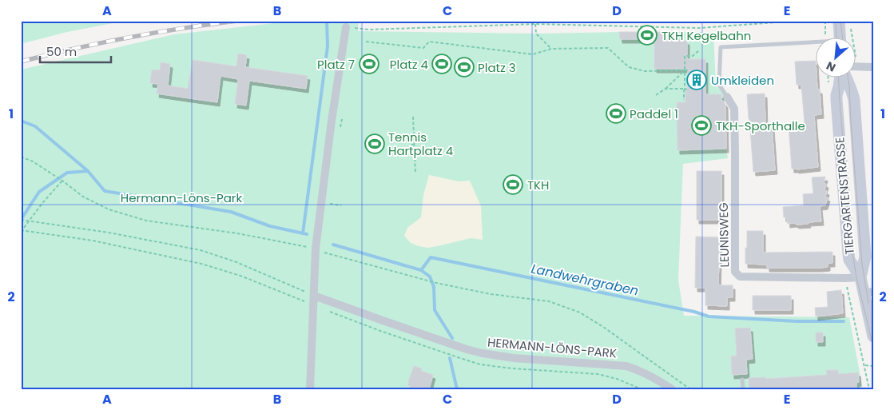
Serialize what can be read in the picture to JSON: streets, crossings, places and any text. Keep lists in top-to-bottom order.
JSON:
{
  "streets": {
    "main road": ["TIERGARTENSTRASSE"],
    "street": ["LEUNISWEG", "HERMANN-LÖNS-PARK"]
  },
  "crossings": [
    ["TIERGARTENSTRASSE", "LEUNISWEG"]
  ],
  "water": ["Landwehrgraben"],
  "parks": ["Hermann-Löns-Park"],
  "places": {
    "sports": [
      "TKH Kegelbahn",
      "Platz 7",
      "Platz 4",
      "Platz 3",
      "Paddel 1",
      "TKH-Sporthalle",
      "Tennis Hartplatz 4",
      "TKH"
    ],
    "building": ["Umkleiden"]
  },
  "scale_bar": "50 m",
  "north": "bottom left",
  "grid": {
    "columns": [
      "A",
      "B",
      "C",
      "D",
      "E"
    ],
    "rows": ["1", "2"]
  }
}
